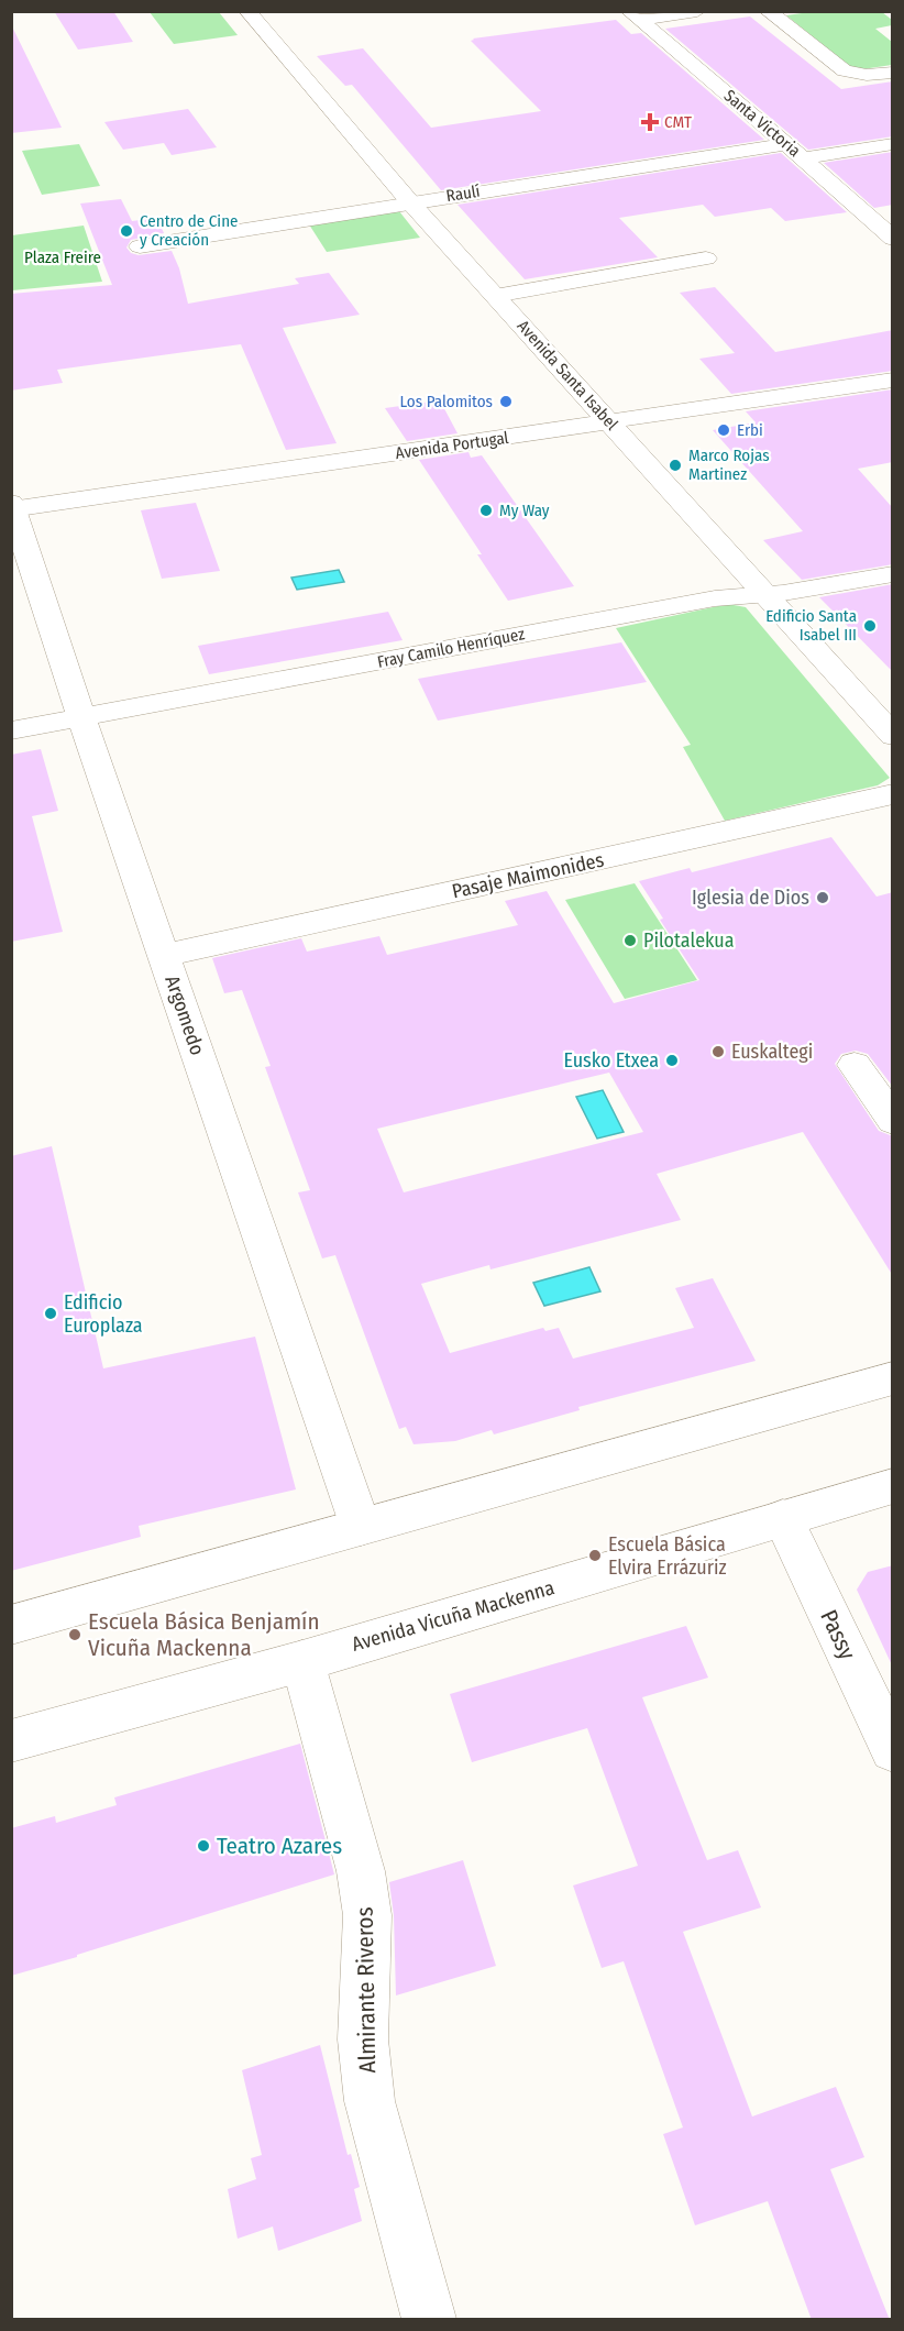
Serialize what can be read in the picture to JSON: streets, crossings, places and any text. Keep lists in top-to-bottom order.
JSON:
{
  "streets": {
    "street": [
      "Santa Victoria",
      "Raulí",
      "Avenida Santa Isabel",
      "Avenida Portugal",
      "Fray Camilo Henríquez",
      "Pasaje Maimonides",
      "Argomedo",
      "Avenida Vicuña Mackenna",
      "Passy",
      "Almirante Riveros"
    ]
  },
  "crossings": [
    ["Santa Victoria", "Raulí"],
    ["Raulí", "Avenida Santa Isabel"],
    ["Avenida Santa Isabel", "Avenida Portugal"],
    ["Avenida Santa Isabel", "Fray Camilo Henríquez"],
    ["Avenida Portugal", "Argomedo"],
    ["Fray Camilo Henríquez", "Argomedo"],
    ["Pasaje Maimonides", "Argomedo"],
    ["Avenida Vicuña Mackenna", "Passy"],
    ["Avenida Vicuña Mackenna", "Almirante Riveros"]
  ],
  "parks": ["Plaza Freire"],
  "places": {
    "health": ["CMT"],
    "other": [
      "Centro de Cine y Creación",
      "Los Palomitos",
      "Erbi",
      "Marco Rojas Martinez",
      "My Way",
      "Edificio Santa Isabel III",
      "Iglesia de Dios",
      "Pilotalekua",
      "Euskaltegi",
      "Eusko Etxea",
      "Edificio Europlaza",
      "Escuela Básica Elvira Errázuriz",
      "Escuela Básica Benjamín Vicuña Mackenna",
      "Teatro Azares"
    ]
  }
}
